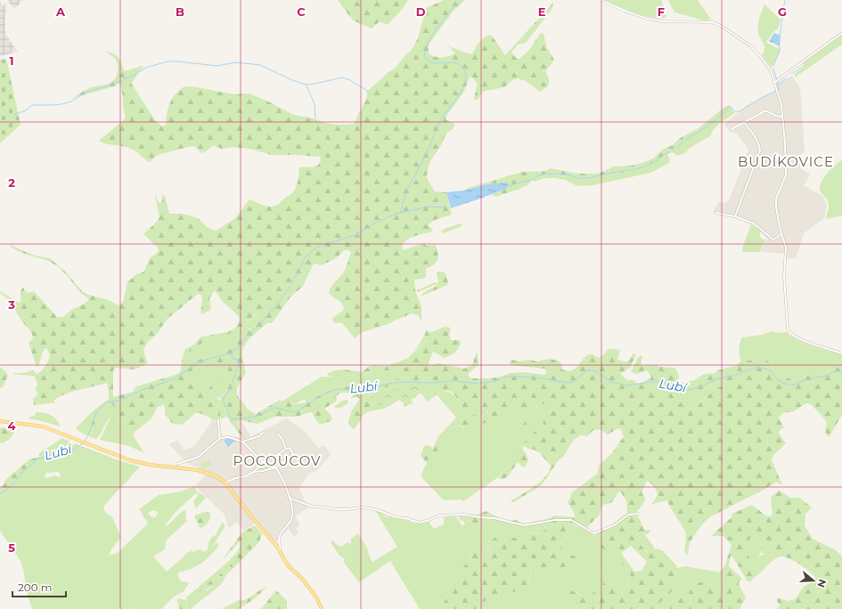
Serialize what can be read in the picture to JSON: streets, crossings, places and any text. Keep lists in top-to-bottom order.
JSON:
{
  "districts": ["BUDÍKOVICE", "POCOUCOV"],
  "water": ["Lubí"],
  "scale_bar": "200 m",
  "north": "right",
  "grid": {
    "columns": [
      "A",
      "B",
      "C",
      "D",
      "E",
      "F",
      "G"
    ],
    "rows": [
      "1",
      "2",
      "3",
      "4",
      "5"
    ]
  }
}
